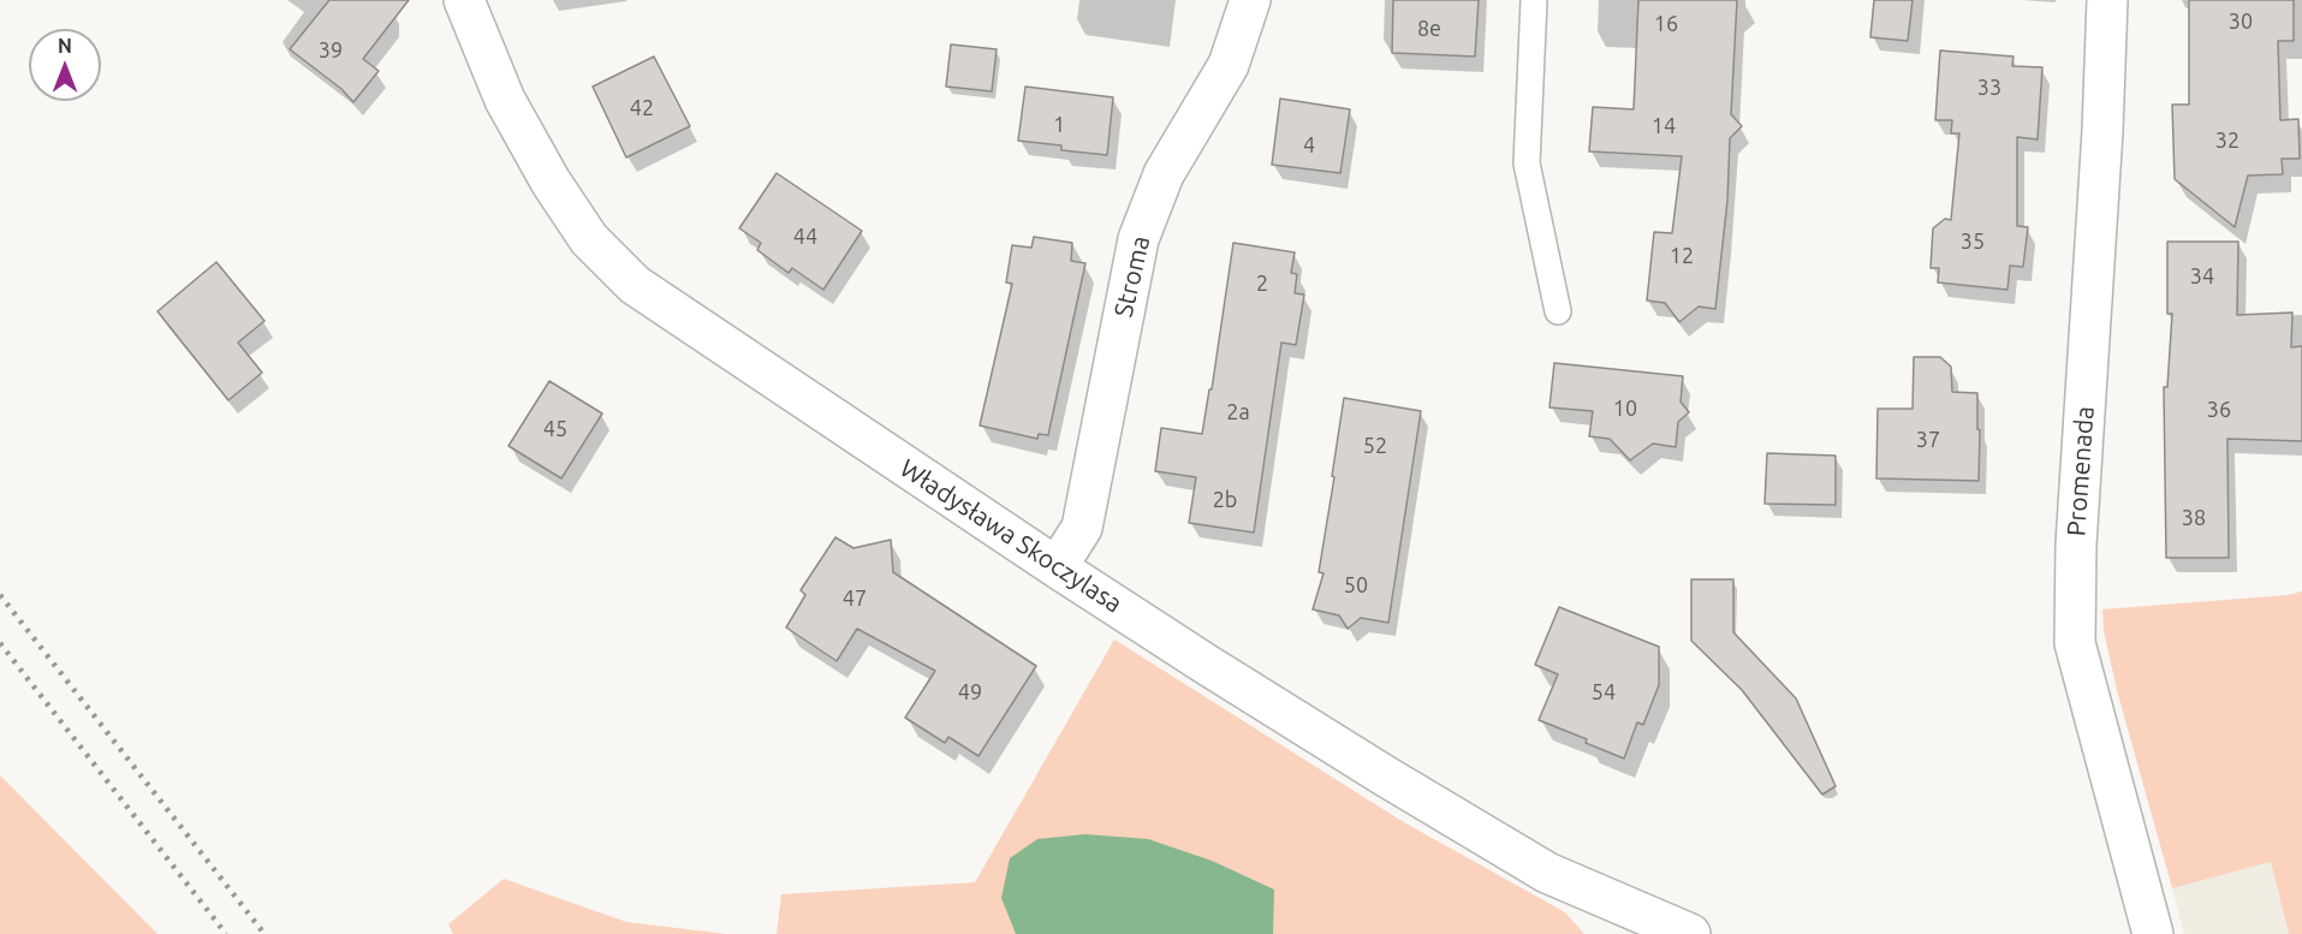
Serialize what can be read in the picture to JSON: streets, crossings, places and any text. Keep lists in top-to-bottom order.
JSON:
{
  "streets": {
    "street": ["Stroma", "Promenada", "Władysława Skoczylasa"]
  },
  "crossings": [
    ["Stroma", "Władysława Skoczylasa"]
  ],
  "house_numbers": [
    "30",
    "16",
    "8e",
    "39",
    "33",
    "42",
    "1",
    "14",
    "32",
    "4",
    "44",
    "35",
    "12",
    "34",
    "2",
    "10",
    "36",
    "2a",
    "45",
    "37",
    "52",
    "2b",
    "38",
    "50",
    "47",
    "49",
    "54"
  ],
  "north": "top"
}
